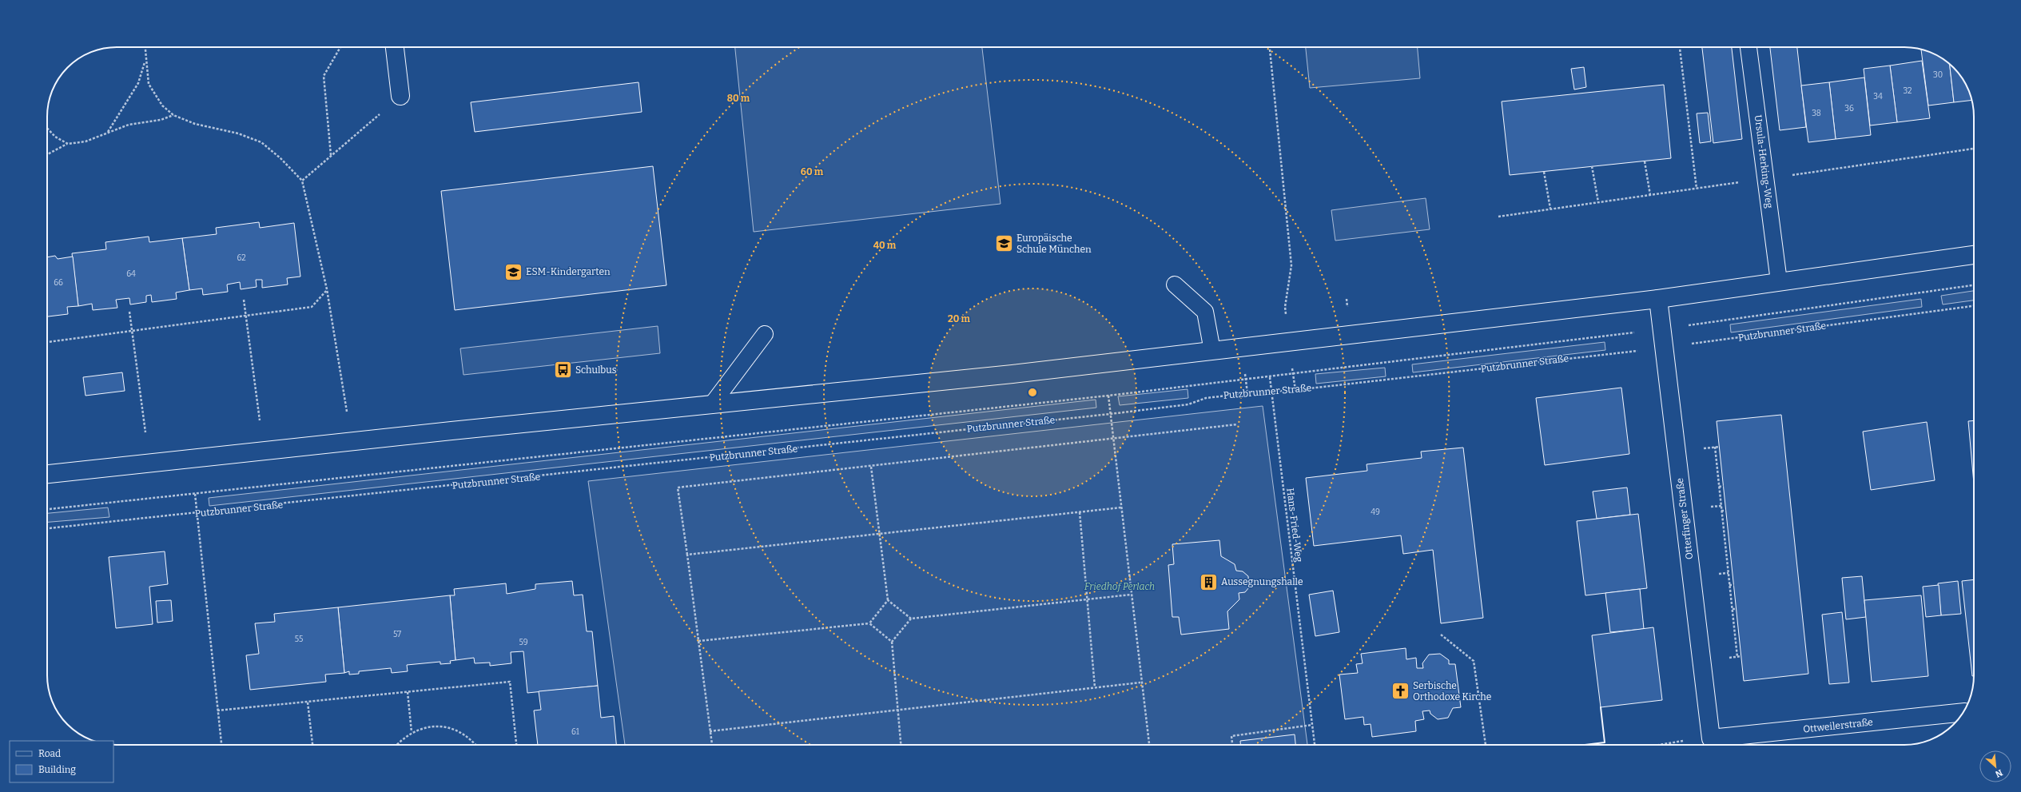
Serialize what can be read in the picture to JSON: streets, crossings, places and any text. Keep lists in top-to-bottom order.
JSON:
{
  "streets": {
    "main road": ["Otterfinger Straße", "Ottweilerstraße"],
    "lane": ["Ursula-Herking-Weg"],
    "path": ["Putzbrunner Straße", "Hans-Fried-Weg"]
  },
  "crossings": [
    ["Putzbrunner Straße", "Otterfinger Straße"],
    ["Putzbrunner Straße", "Hans-Fried-Weg"],
    ["Otterfinger Straße", "Ottweilerstraße"]
  ],
  "parks": ["Friedhof Perlach"],
  "places": {
    "school or university": ["Europäische Schule München", "ESM-Kindergarten"],
    "bus stop": ["Schulbus"],
    "building": ["Aussegnungshalle"],
    "church": ["Serbische Orthodoxe Kirche"]
  },
  "house_numbers": [
    "30",
    "32",
    "34",
    "36",
    "38",
    "62",
    "64",
    "66",
    "49",
    "57",
    "55",
    "59",
    "61"
  ],
  "legend": ["Road", "Building"],
  "north": "bottom right",
  "rings": [
    "80 m",
    "60 m",
    "40 m",
    "20 m"
  ]
}
